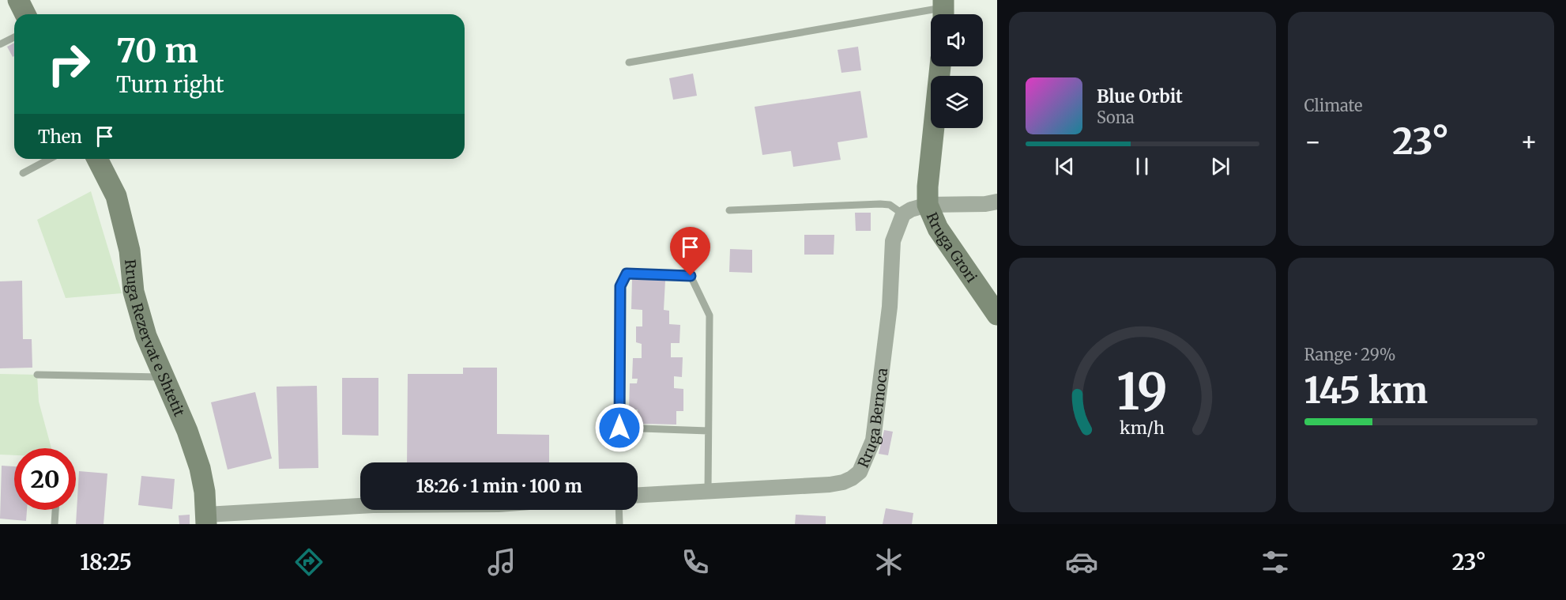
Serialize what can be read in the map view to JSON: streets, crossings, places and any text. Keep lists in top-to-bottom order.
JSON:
{
  "streets": {
    "street": ["Rruga Grori", "Rruga Rezervat e Shtetit", "Rruga Bernoca"]
  },
  "page": {
    "tile": [
      "Climate",
      ["Range · 29%", "145 km"]
    ],
    "turn": ["70 m", "Turn right"],
    "song": ["Blue Orbit", "Sona"],
    "then": "Then",
    "heat": ["−", "23°", "+"],
    "limit": "20",
    "trip": "18:26 · 1 min · 100 m",
    "tabs": ["18:25", "23°"],
    "gauge": ["19", "km/h"]
  }
}
